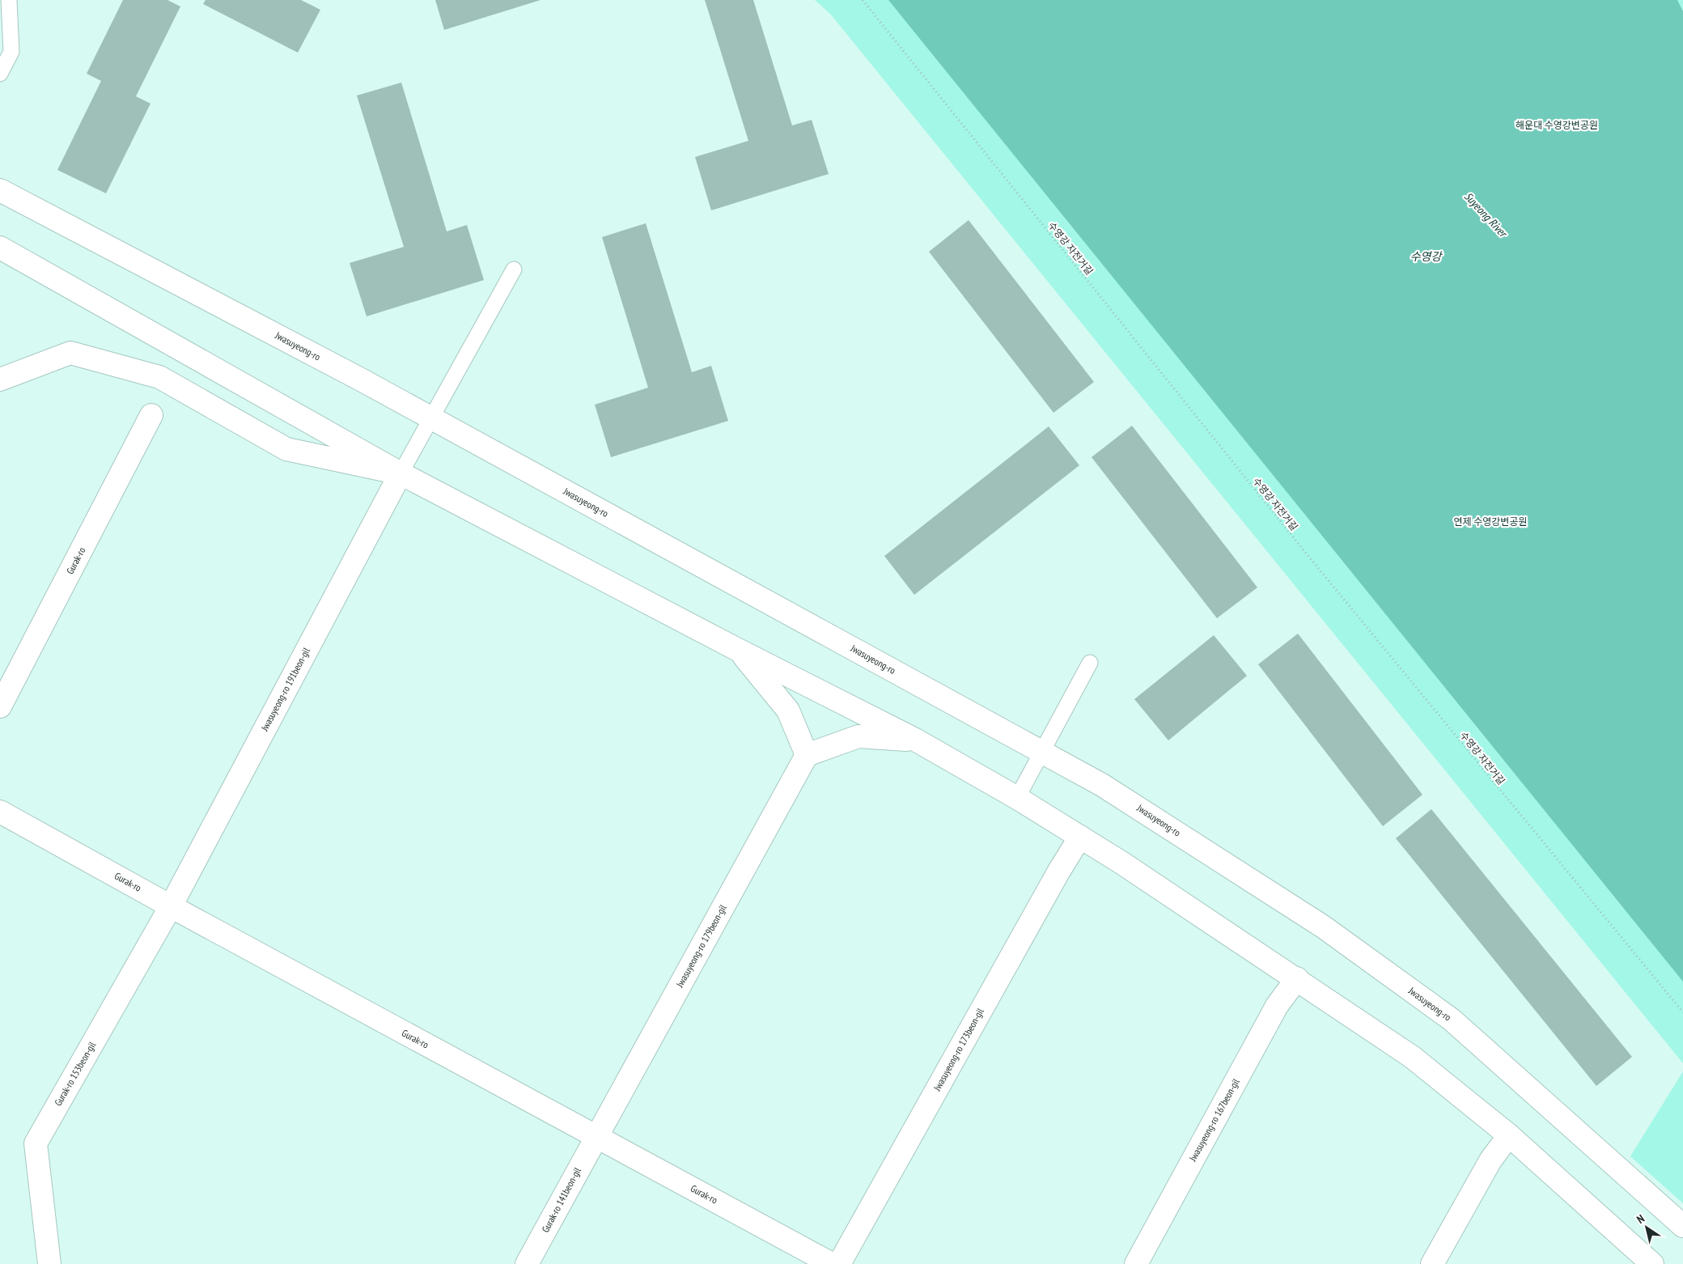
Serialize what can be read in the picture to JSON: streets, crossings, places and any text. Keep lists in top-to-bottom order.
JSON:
{
  "streets": {
    "main road": [
      "Jwasuyeong-ro",
      "Gurak-ro",
      "Jwasuyeong-ro 191beon-gil",
      "Jwasuyeong-ro 179beon-gil",
      "Jwasuyeong-ro 173beon-gil",
      "Gurak-ro 153beon-gil",
      "Jwasuyeong-ro 167beon-gil",
      "Gurak-ro 141beon-gil"
    ],
    "path": ["수영강 자전거길"]
  },
  "crossings": [
    ["Gurak-ro", "Jwasuyeong-ro 191beon-gil"],
    ["Gurak-ro", "Jwasuyeong-ro 179beon-gil"],
    ["Gurak-ro", "Gurak-ro 153beon-gil"],
    ["Gurak-ro", "Gurak-ro 141beon-gil"],
    ["Jwasuyeong-ro 191beon-gil", "Gurak-ro 153beon-gil"],
    ["Jwasuyeong-ro 179beon-gil", "Gurak-ro 141beon-gil"]
  ],
  "water": ["Suyeong River", "수영강"],
  "parks": ["해운대 수영강변공원", "연제 수영강변공원"],
  "north": "top left"
}
